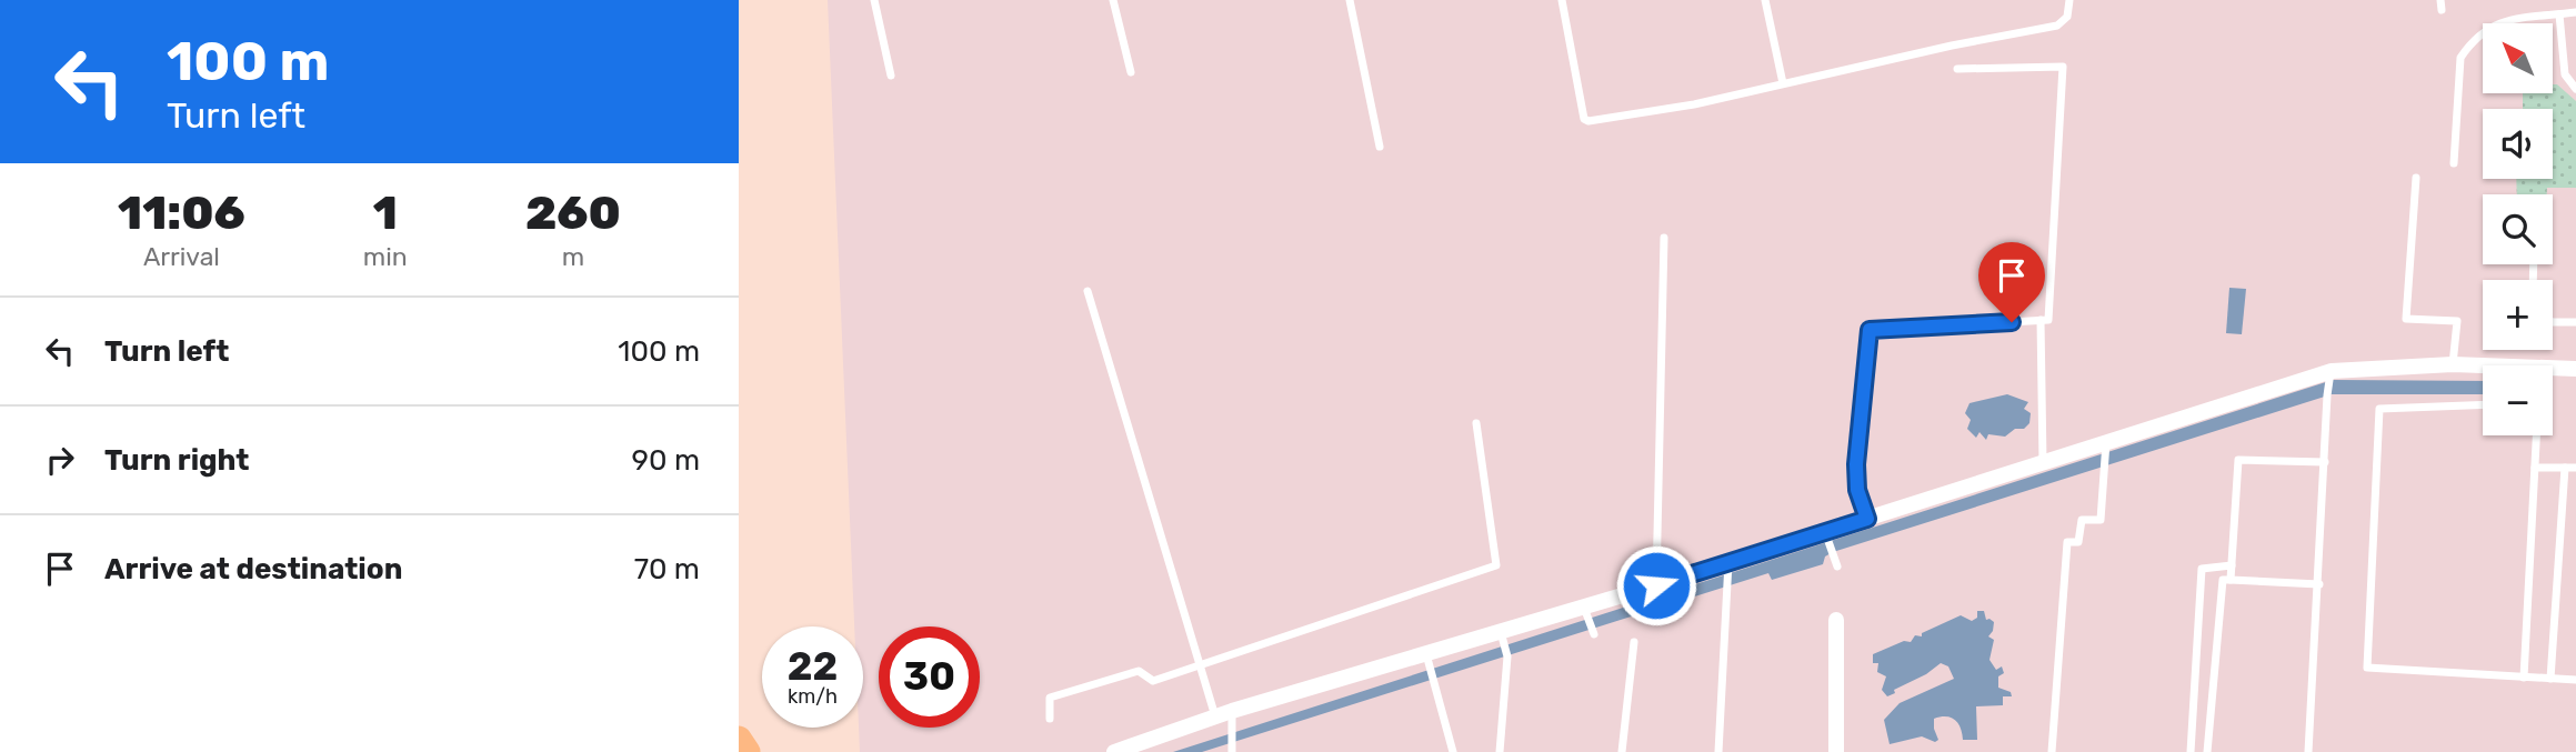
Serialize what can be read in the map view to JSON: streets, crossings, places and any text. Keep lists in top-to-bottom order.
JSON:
{
  "north": "top left",
  "page": {
    "turn": ["100 m", "Turn left"],
    "map_buttons": ["+", "−"],
    "eta": [
      "11:06",
      "Arrival",
      "1",
      "min",
      "260",
      "m"
    ],
    "list": [
      {
        "name": "Turn left",
        "value": "100 m"
      },
      {
        "name": "Turn right",
        "value": "90 m"
      },
      {
        "name": "Arrive at destination",
        "value": "70 m"
      }
    ],
    "speed": "22 km/h",
    "limit": "30"
  }
}
